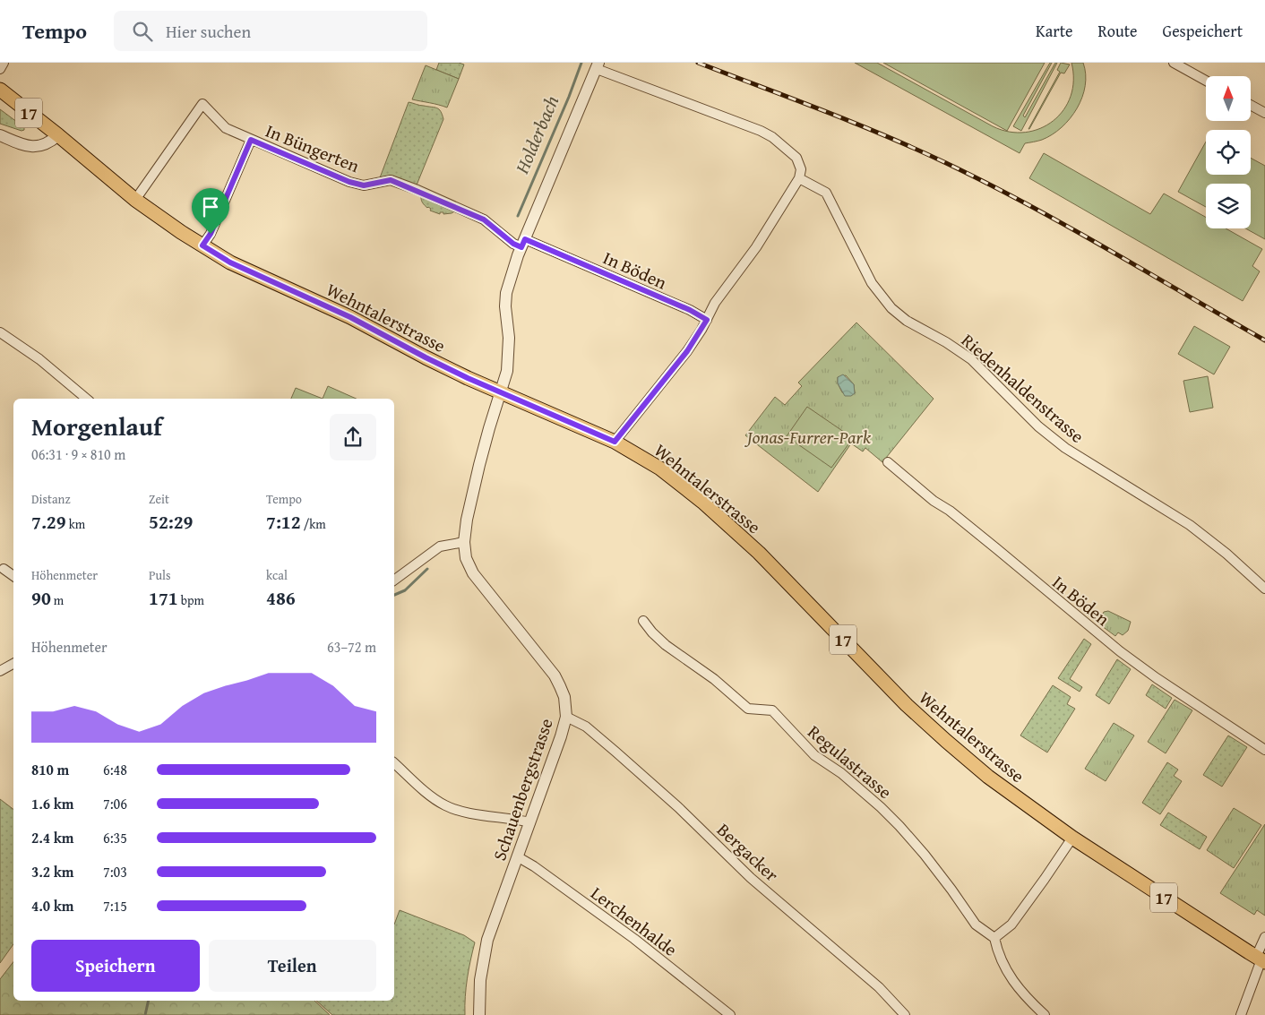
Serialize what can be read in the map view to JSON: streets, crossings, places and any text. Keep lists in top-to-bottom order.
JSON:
{
  "streets": {
    "main road": ["17", "Wehntalerstrasse"],
    "street": [
      "In Büngerten",
      "In Böden",
      "Riedenhaldenstrasse",
      "Regulastrasse",
      "Schauenbergstrasse",
      "Bergacker",
      "Lerchenhalde"
    ]
  },
  "crossings": [
    ["In Büngerten", "In Böden"],
    ["In Büngerten", "Wehntalerstrasse"],
    ["In Büngerten", "Schauenbergstrasse"],
    ["In Böden", "Schauenbergstrasse"],
    ["Wehntalerstrasse", "Schauenbergstrasse"],
    ["Schauenbergstrasse", "Bergacker"],
    ["Schauenbergstrasse", "Lerchenhalde"]
  ],
  "water": ["Holderbach"],
  "parks": ["Jonas-Furrer-Park"],
  "north": "top",
  "page": {
    "header": "Tempo",
    "search": "Hier suchen",
    "nav": ["Karte", "Route", "Gespeichert"],
    "heading": ["Morgenlauf", "06:31 · 9 × 810 m"],
    "stats": [
      ["Distanz", "7.29 km"],
      ["Zeit", "52:29"],
      ["Tempo", "7:12 /km"],
      ["Höhenmeter", "90 m"],
      ["Puls", "171 bpm"],
      ["kcal", "486"]
    ],
    "chart": ["Höhenmeter", "63–72 m"],
    "list": [
      {
        "name": "810 m",
        "note": "6:48"
      },
      {
        "name": "1.6 km",
        "note": "7:06"
      },
      {
        "name": "2.4 km",
        "note": "6:35"
      },
      {
        "name": "3.2 km",
        "note": "7:03"
      },
      {
        "name": "4.0 km",
        "note": "7:15"
      }
    ],
    "buttons": ["Speichern", "Teilen"]
  }
}
